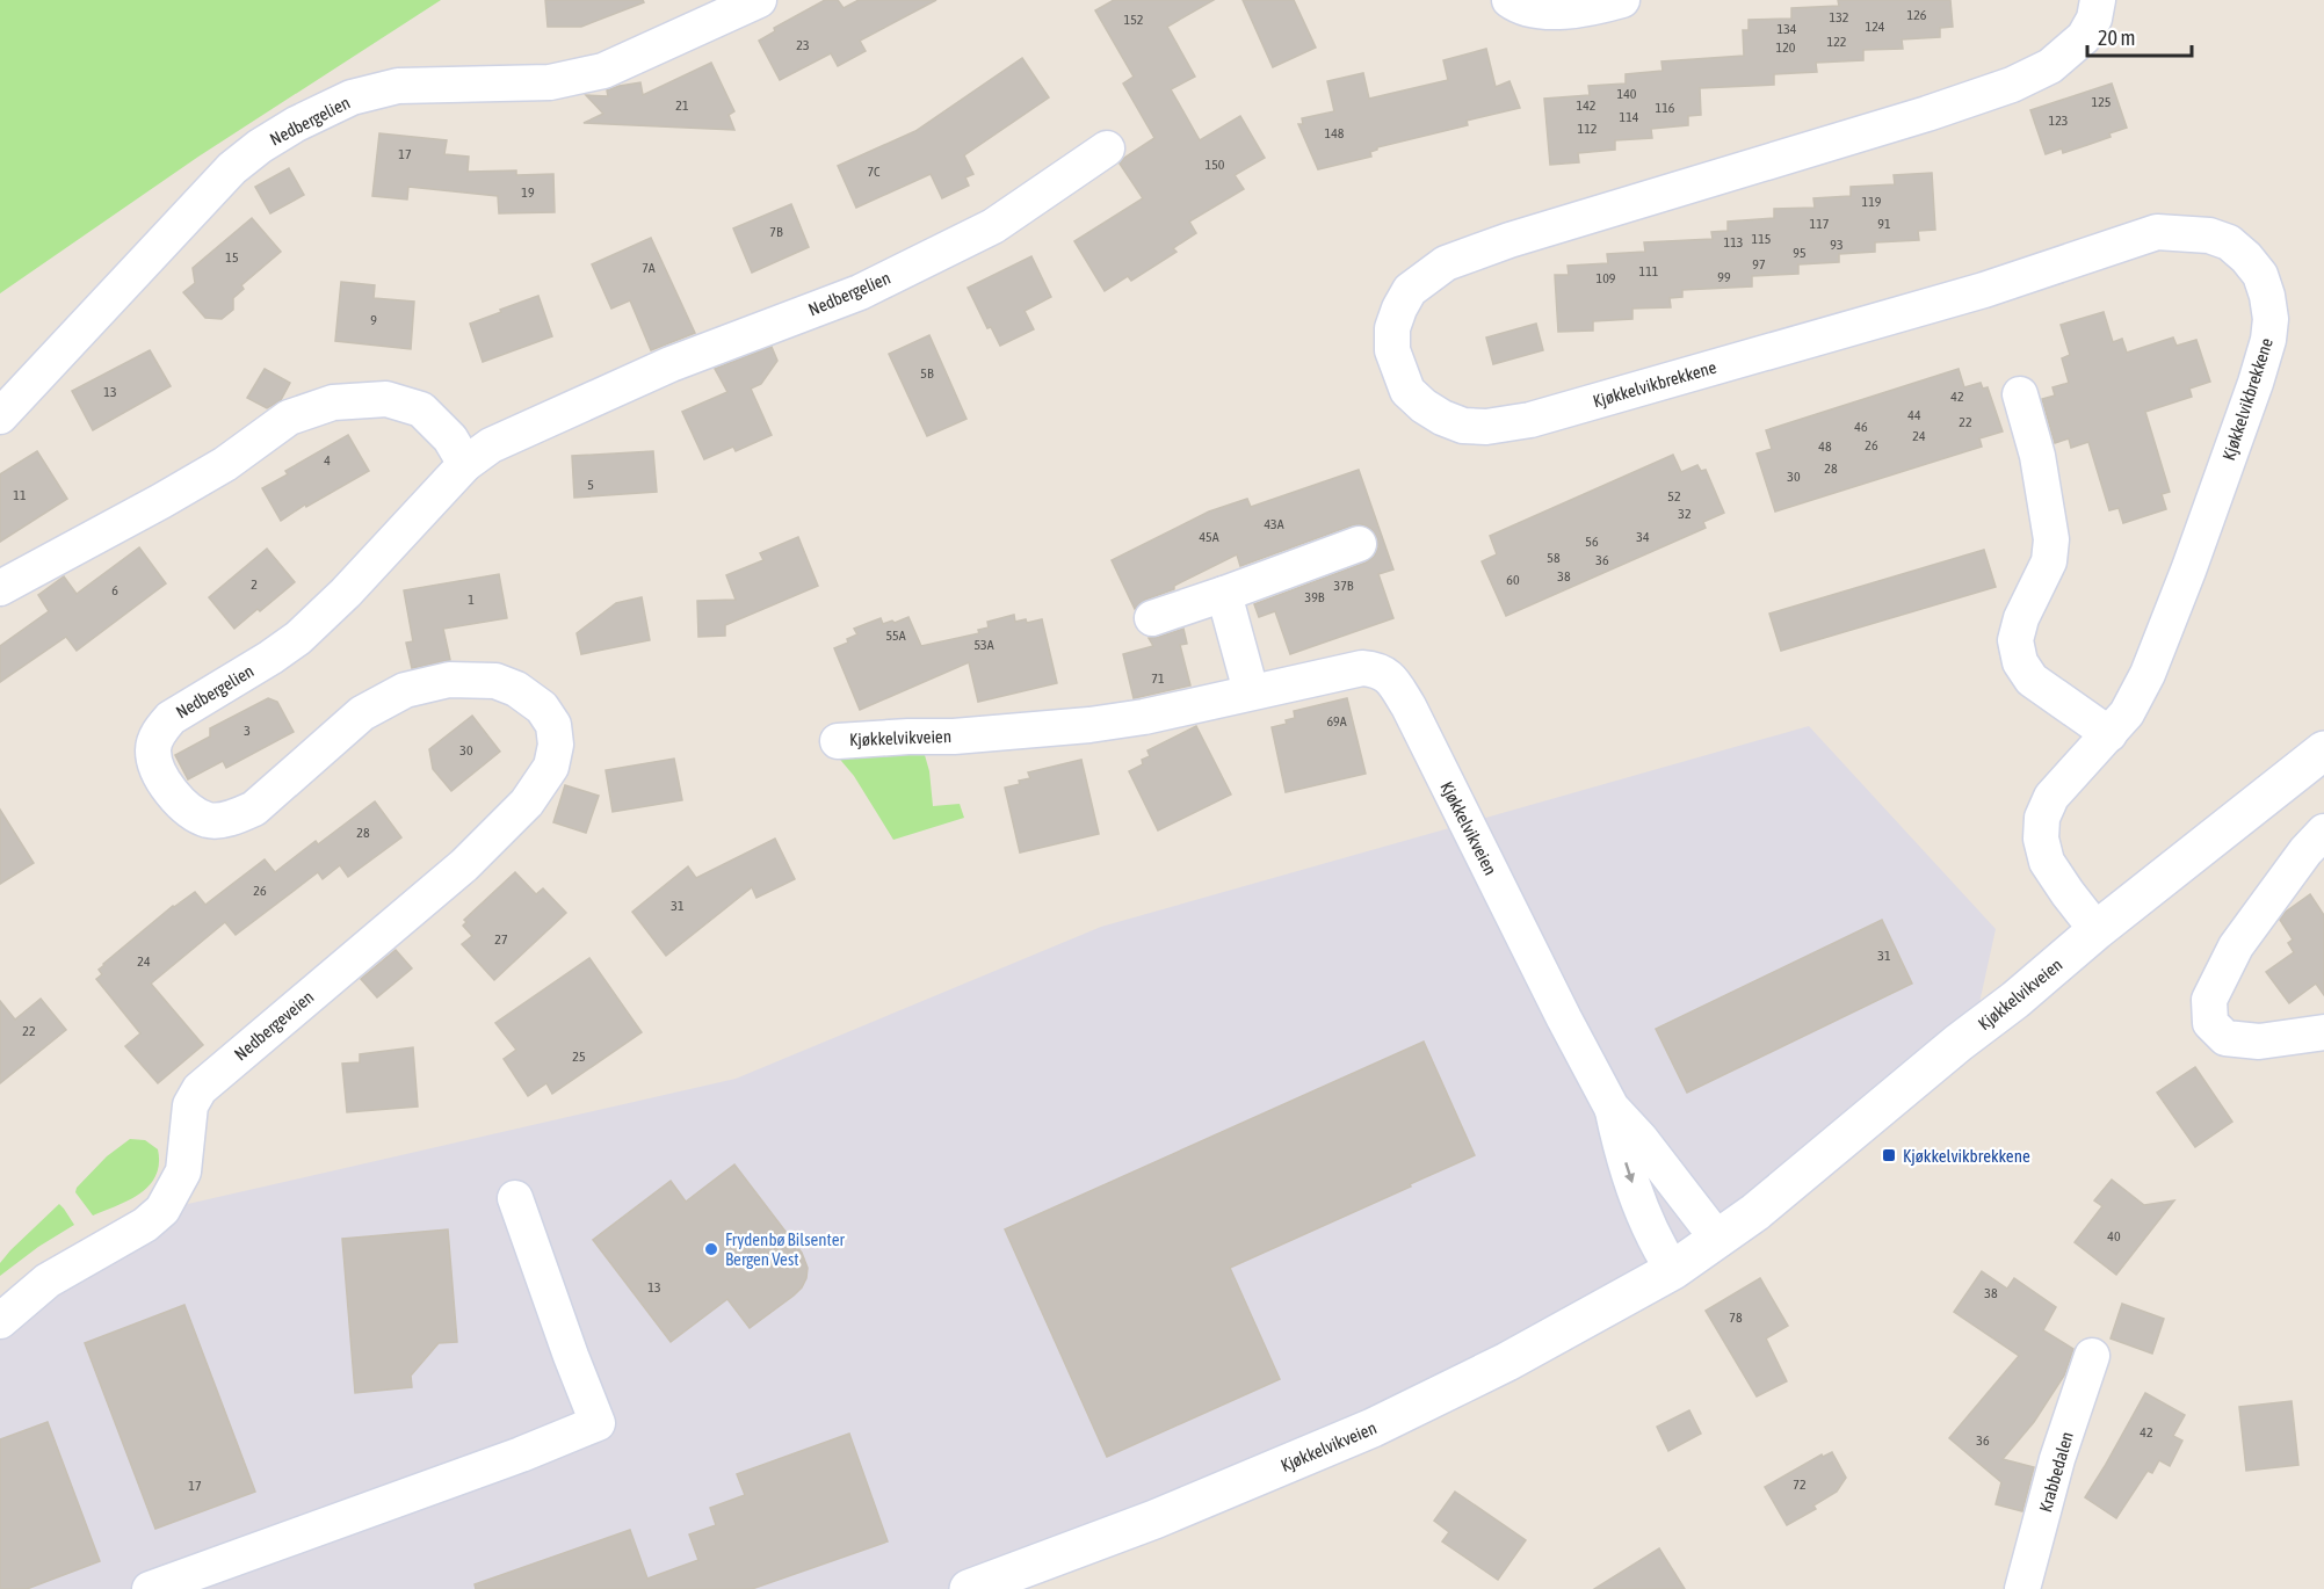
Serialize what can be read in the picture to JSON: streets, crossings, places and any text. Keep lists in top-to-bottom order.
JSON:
{
  "streets": {
    "main road": ["Kjøkkelvikveien"],
    "street": [
      "Nedbergelien",
      "Kjøkkelvikbrekkene",
      "Nedbergeveien",
      "Krabbedalen"
    ]
  },
  "crossings": [
    ["Nedbergelien", "Nedbergeveien"],
    ["Kjøkkelvikbrekkene", "Kjøkkelvikveien"]
  ],
  "places": {
    "transit": ["Kjøkkelvikbrekkene"],
    "other": ["Frydenbø Bilsenter Bergen Vest"]
  },
  "house_numbers": [
    "126",
    "132",
    "152",
    "124",
    "134",
    "122",
    "23",
    "120",
    "140",
    "125",
    "21",
    "142",
    "116",
    "114",
    "123",
    "112",
    "148",
    "17",
    "150",
    "7C",
    "19",
    "119",
    "117",
    "91",
    "7B",
    "115",
    "113",
    "93",
    "95",
    "15",
    "97",
    "7A",
    "111",
    "99",
    "109",
    "9",
    "5B",
    "13",
    "42",
    "44",
    "22",
    "46",
    "24",
    "26",
    "48",
    "4",
    "28",
    "30",
    "5",
    "11",
    "52",
    "32",
    "43A",
    "45A",
    "34",
    "56",
    "58",
    "36",
    "38",
    "60",
    "2",
    "37B",
    "6",
    "39B",
    "1",
    "55A",
    "53A",
    "71",
    "69A",
    "3",
    "30",
    "28",
    "26",
    "31",
    "27",
    "31",
    "24",
    "22",
    "25",
    "40",
    "13",
    "38",
    "78",
    "42",
    "36",
    "72",
    "17"
  ],
  "scale_bar": "20 m"
}
